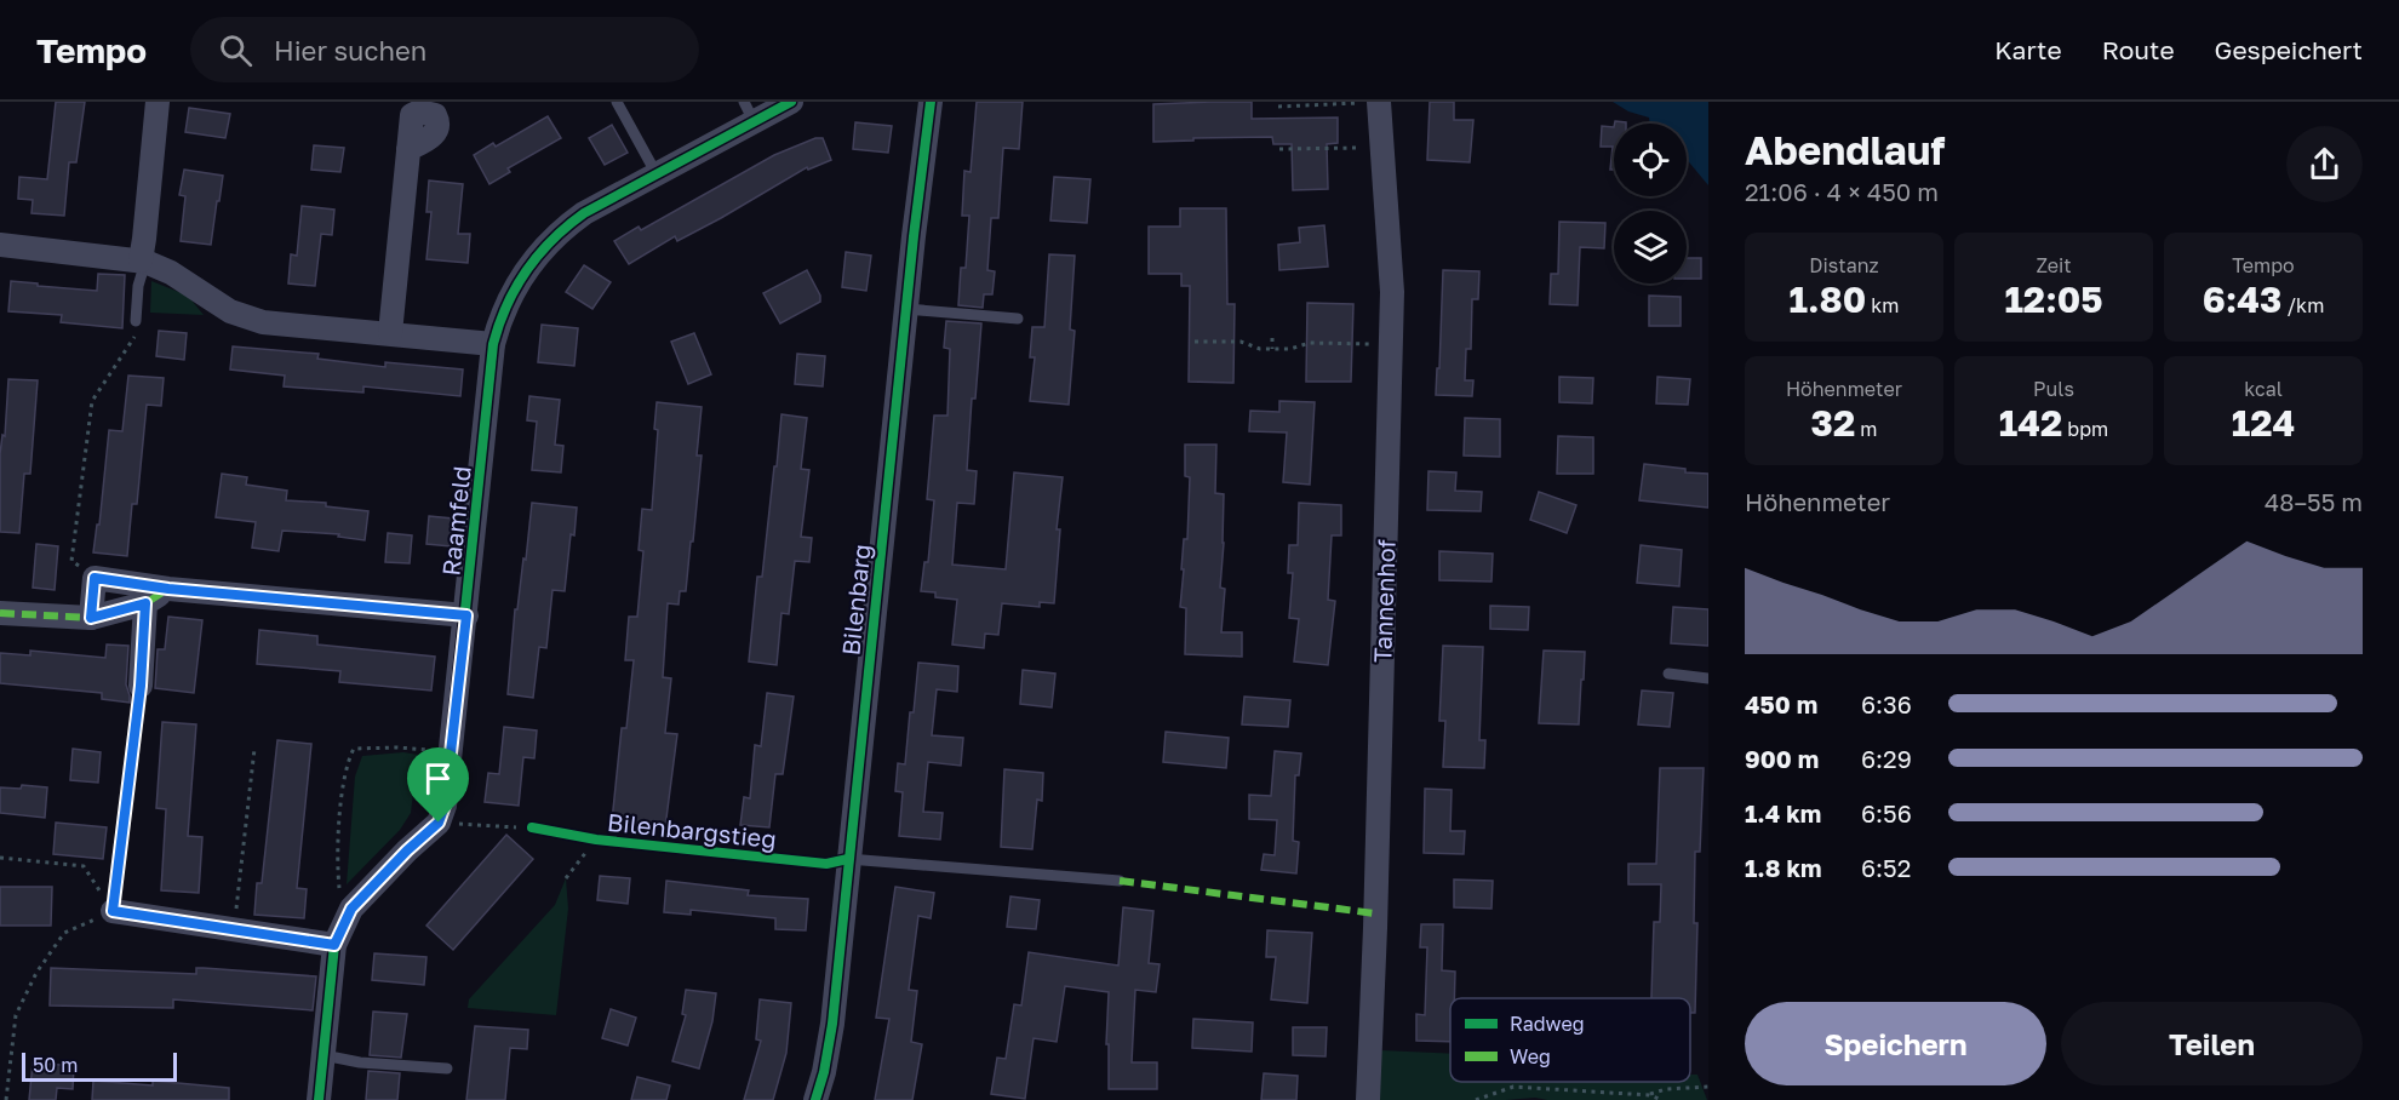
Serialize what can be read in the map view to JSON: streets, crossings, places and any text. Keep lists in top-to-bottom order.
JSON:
{
  "streets": {
    "street": ["Raamfeld", "Bilenbarg", "Tannenhof"],
    "lane": ["Bilenbargstieg"]
  },
  "crossings": [
    ["Bilenbarg", "Bilenbargstieg"]
  ],
  "legend": ["Radweg", "Weg"],
  "scale_bar": "50 m",
  "page": {
    "header": "Tempo",
    "search": "Hier suchen",
    "nav": ["Karte", "Route", "Gespeichert"],
    "heading": ["Abendlauf", "21:06 · 4 × 450 m"],
    "stats": [
      ["Distanz", "1.80 km"],
      ["Zeit", "12:05"],
      ["Tempo", "6:43 /km"],
      ["Höhenmeter", "32 m"],
      ["Puls", "142 bpm"],
      ["kcal", "124"]
    ],
    "chart": ["Höhenmeter", "48–55 m"],
    "list": [
      {
        "name": "450 m",
        "note": "6:36"
      },
      {
        "name": "900 m",
        "note": "6:29"
      },
      {
        "name": "1.4 km",
        "note": "6:56"
      },
      {
        "name": "1.8 km",
        "note": "6:52"
      }
    ],
    "buttons": ["Speichern", "Teilen"],
    "scale": "50 m"
  }
}
